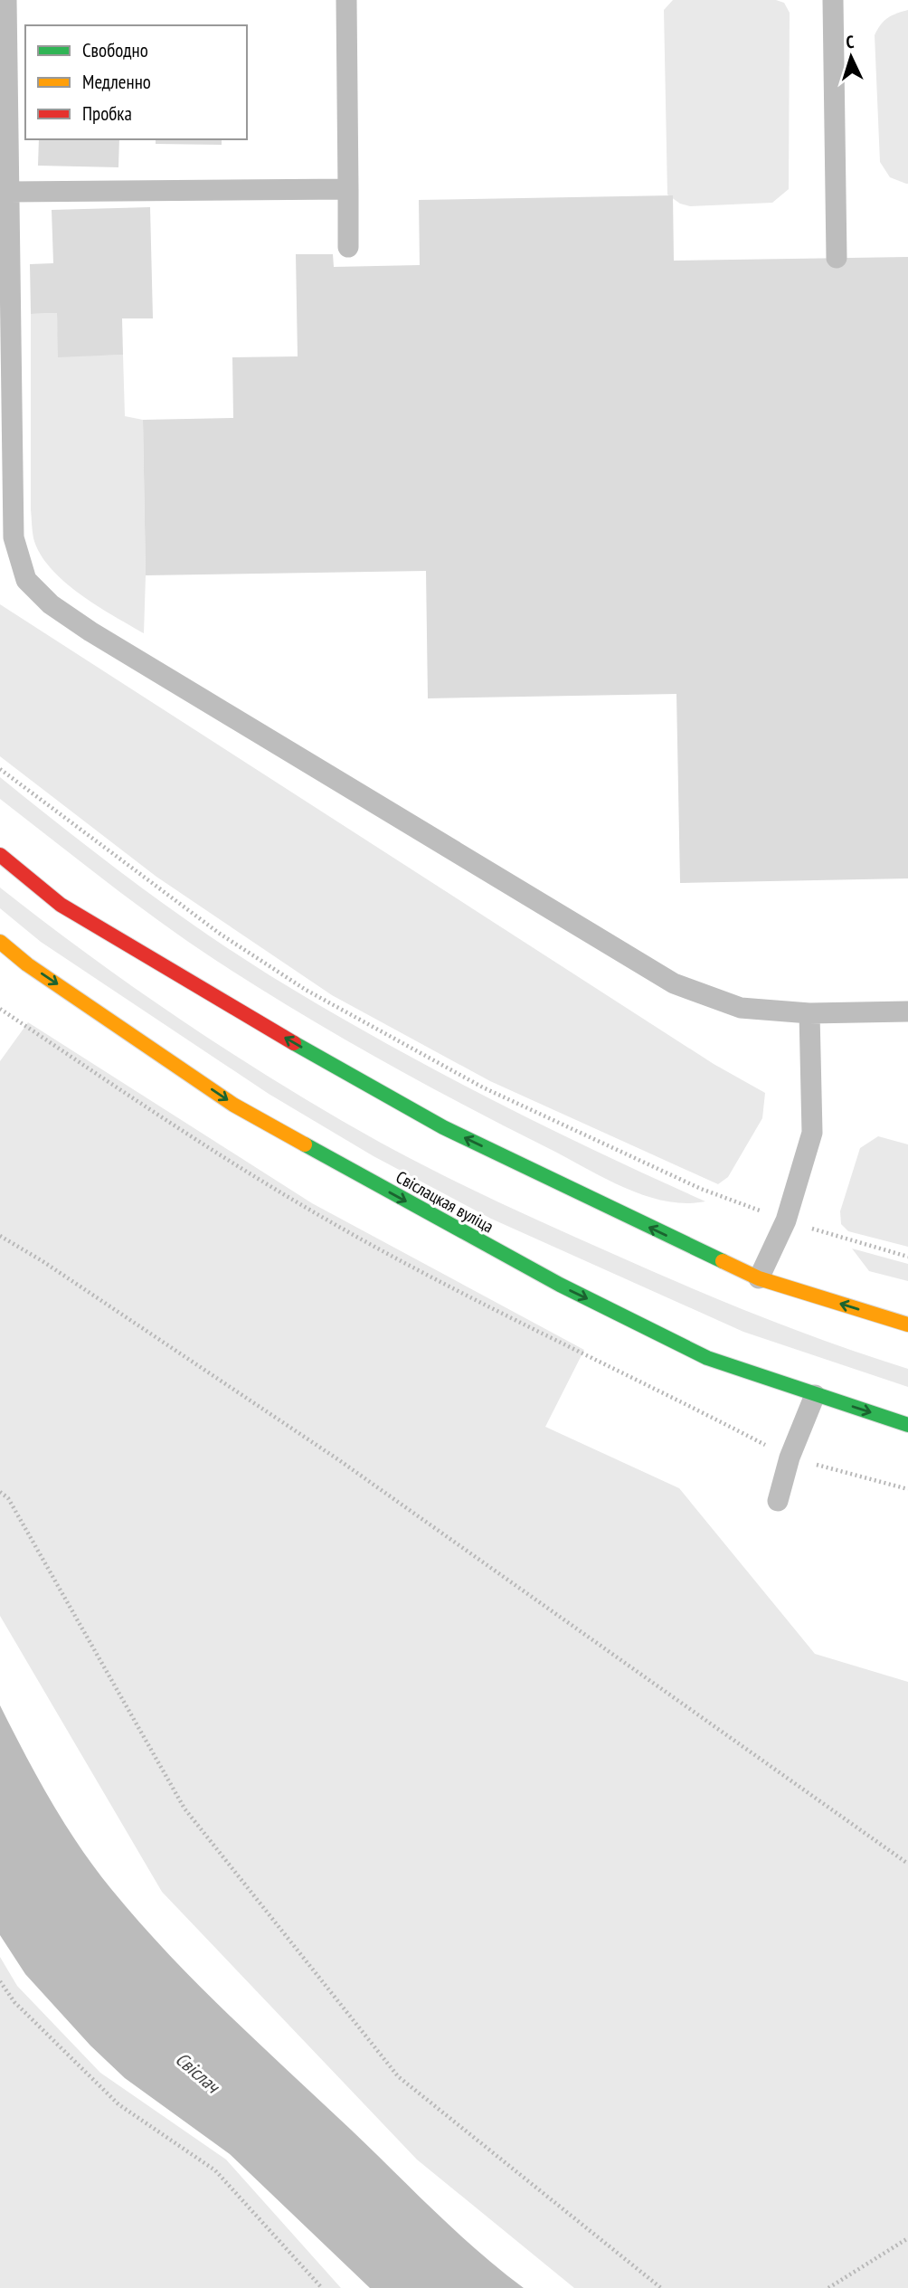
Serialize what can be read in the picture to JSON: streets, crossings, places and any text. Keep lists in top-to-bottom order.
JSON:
{
  "streets": {
    "main road": ["Свіслацкая вуліца"]
  },
  "water": ["Свіслач"],
  "legend": ["Свободно", "Медленно", "Пробка"],
  "north": "top"
}
